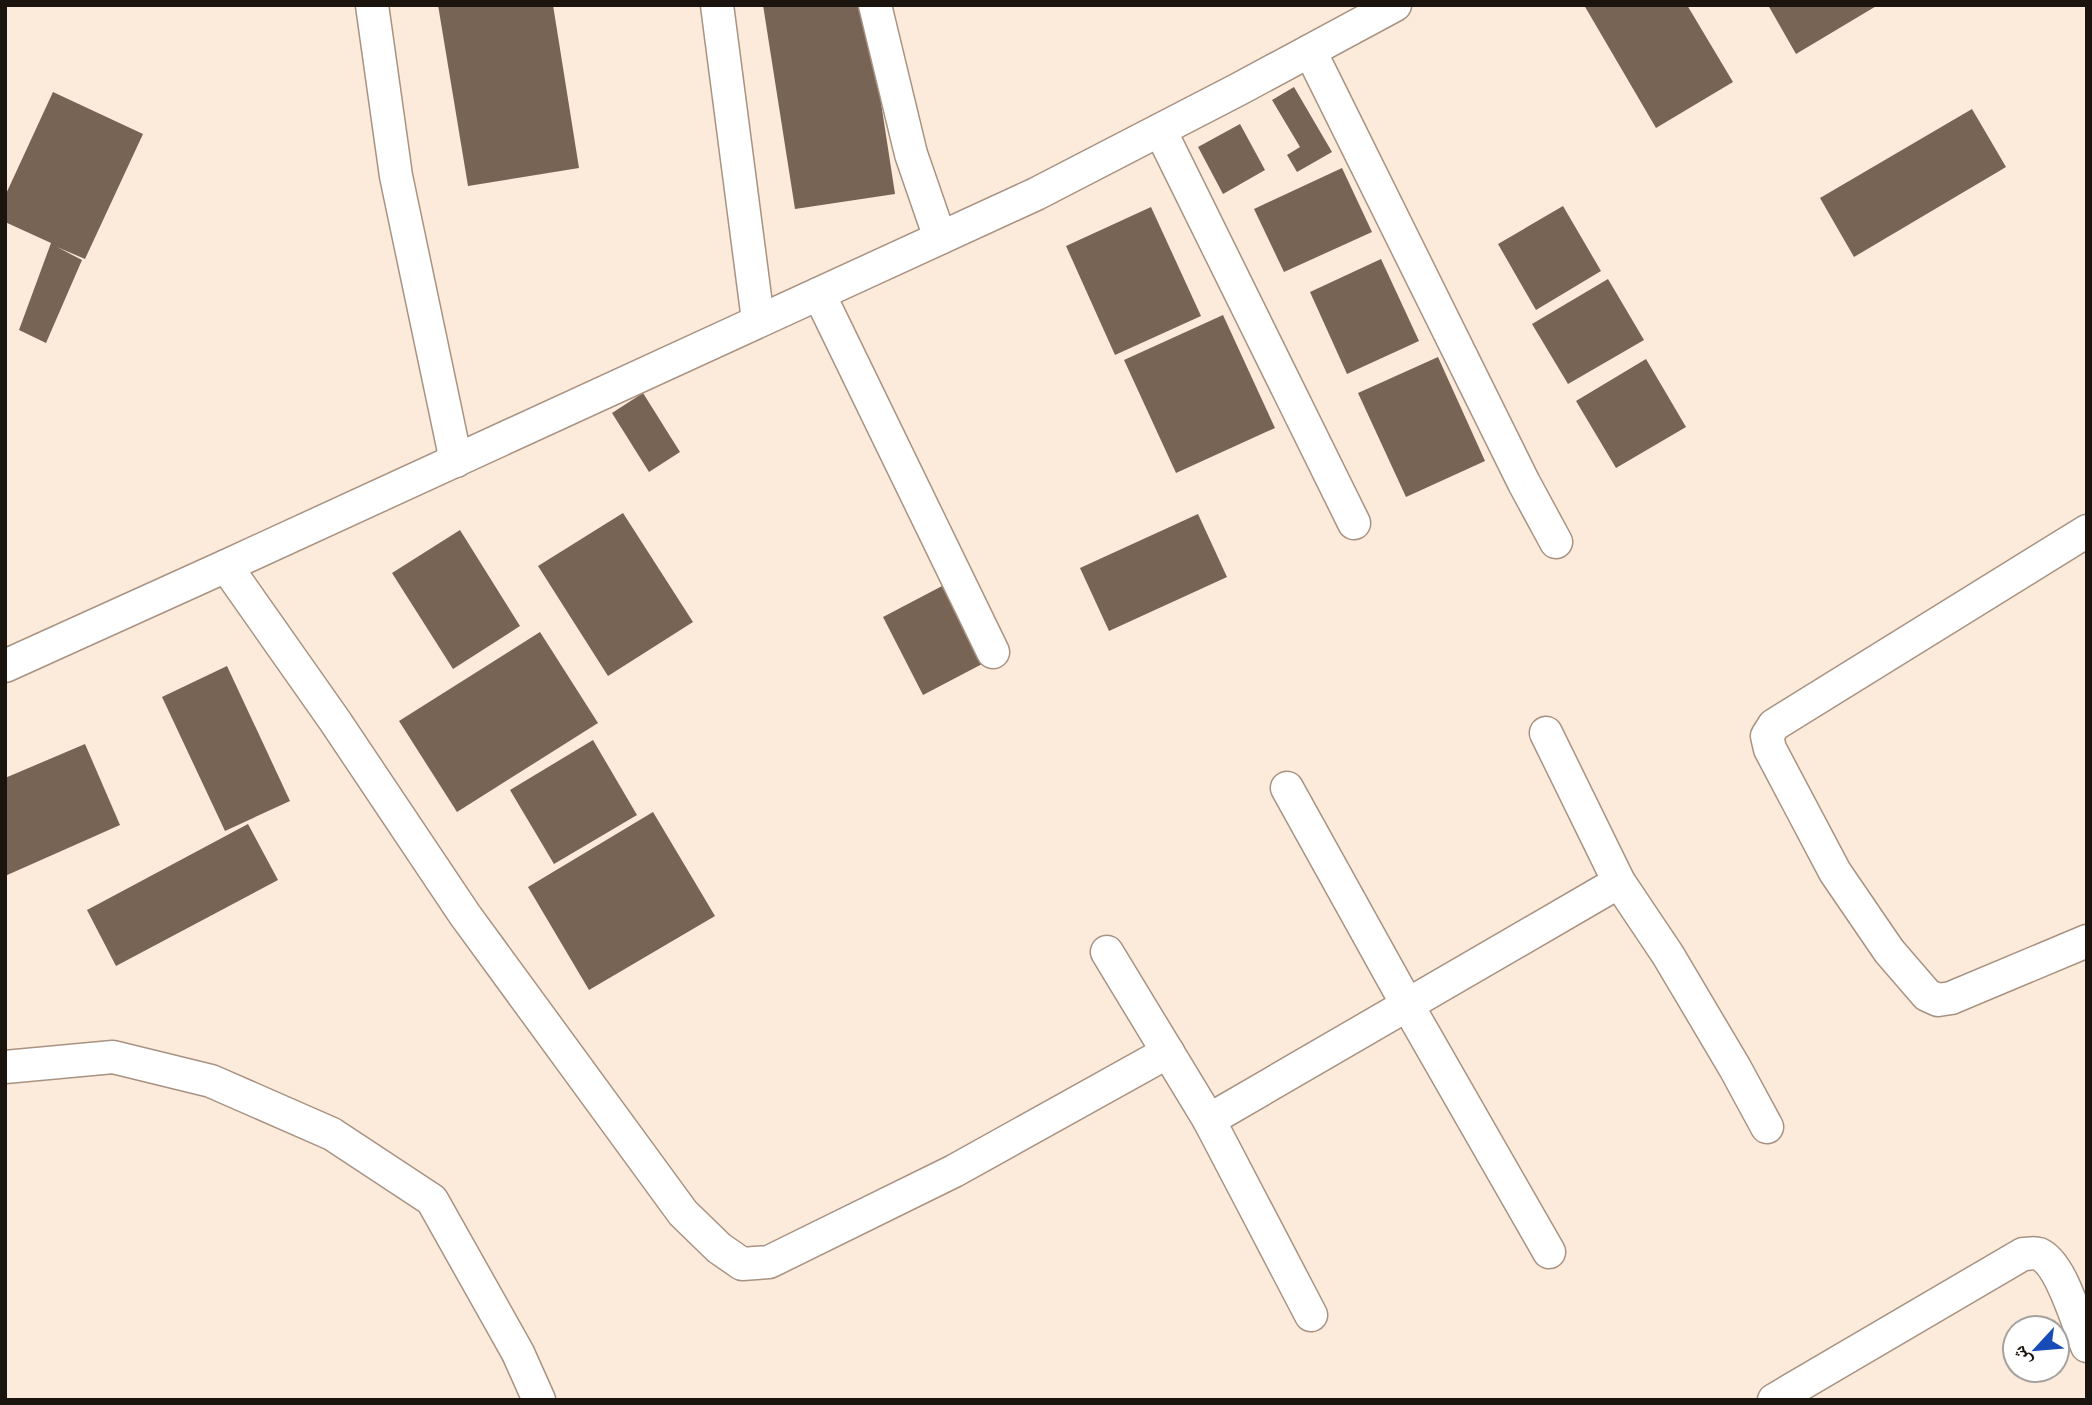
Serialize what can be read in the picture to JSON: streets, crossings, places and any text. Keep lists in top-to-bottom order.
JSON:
{
  "north": "bottom left"
}
